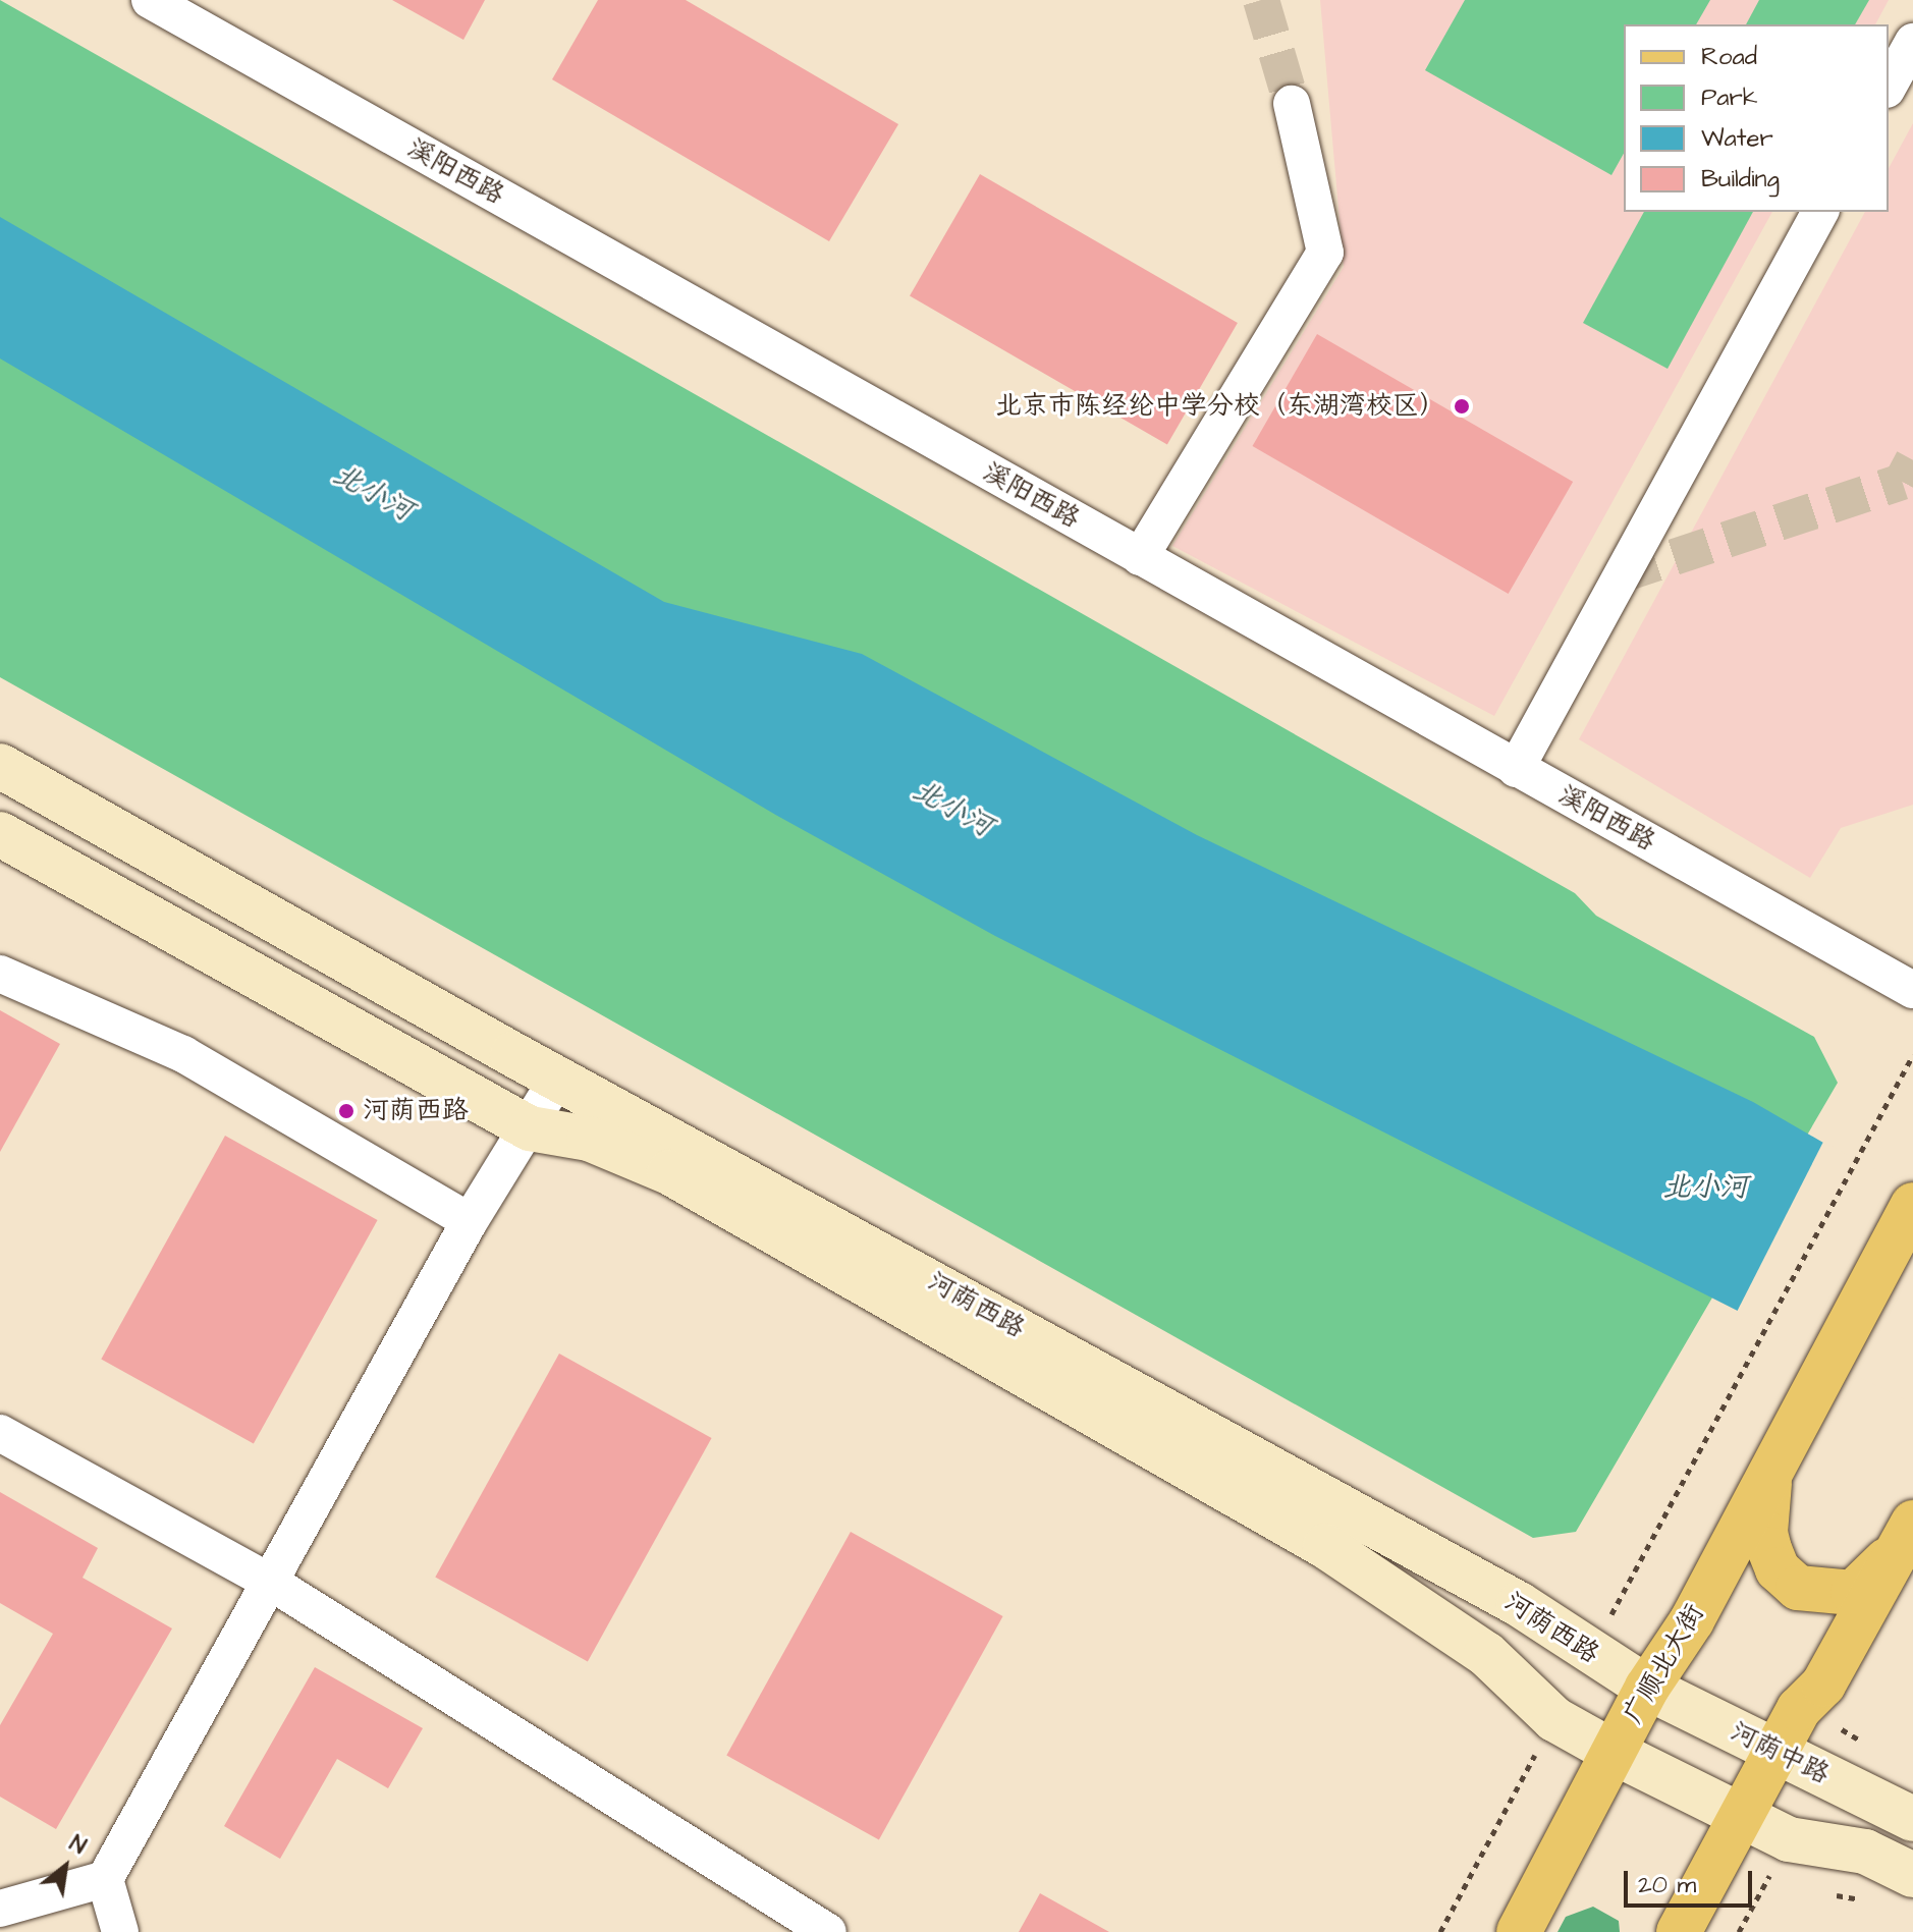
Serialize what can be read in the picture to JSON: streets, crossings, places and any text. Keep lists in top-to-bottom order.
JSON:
{
  "streets": {
    "main road": ["广顺北大街"],
    "street": ["溪阳西路", "河荫西路", "河荫中路"]
  },
  "crossings": [
    ["河荫西路", "广顺北大街"],
    ["河荫西路", "河荫中路"],
    ["广顺北大街", "河荫中路"]
  ],
  "water": ["北小河"],
  "places": ["北京市陈经纶中学分校（东湖湾校区）", "河荫西路"],
  "legend": [
    "Road",
    "Park",
    "Water",
    "Building"
  ],
  "scale_bar": "20 m",
  "north": "top right"
}
